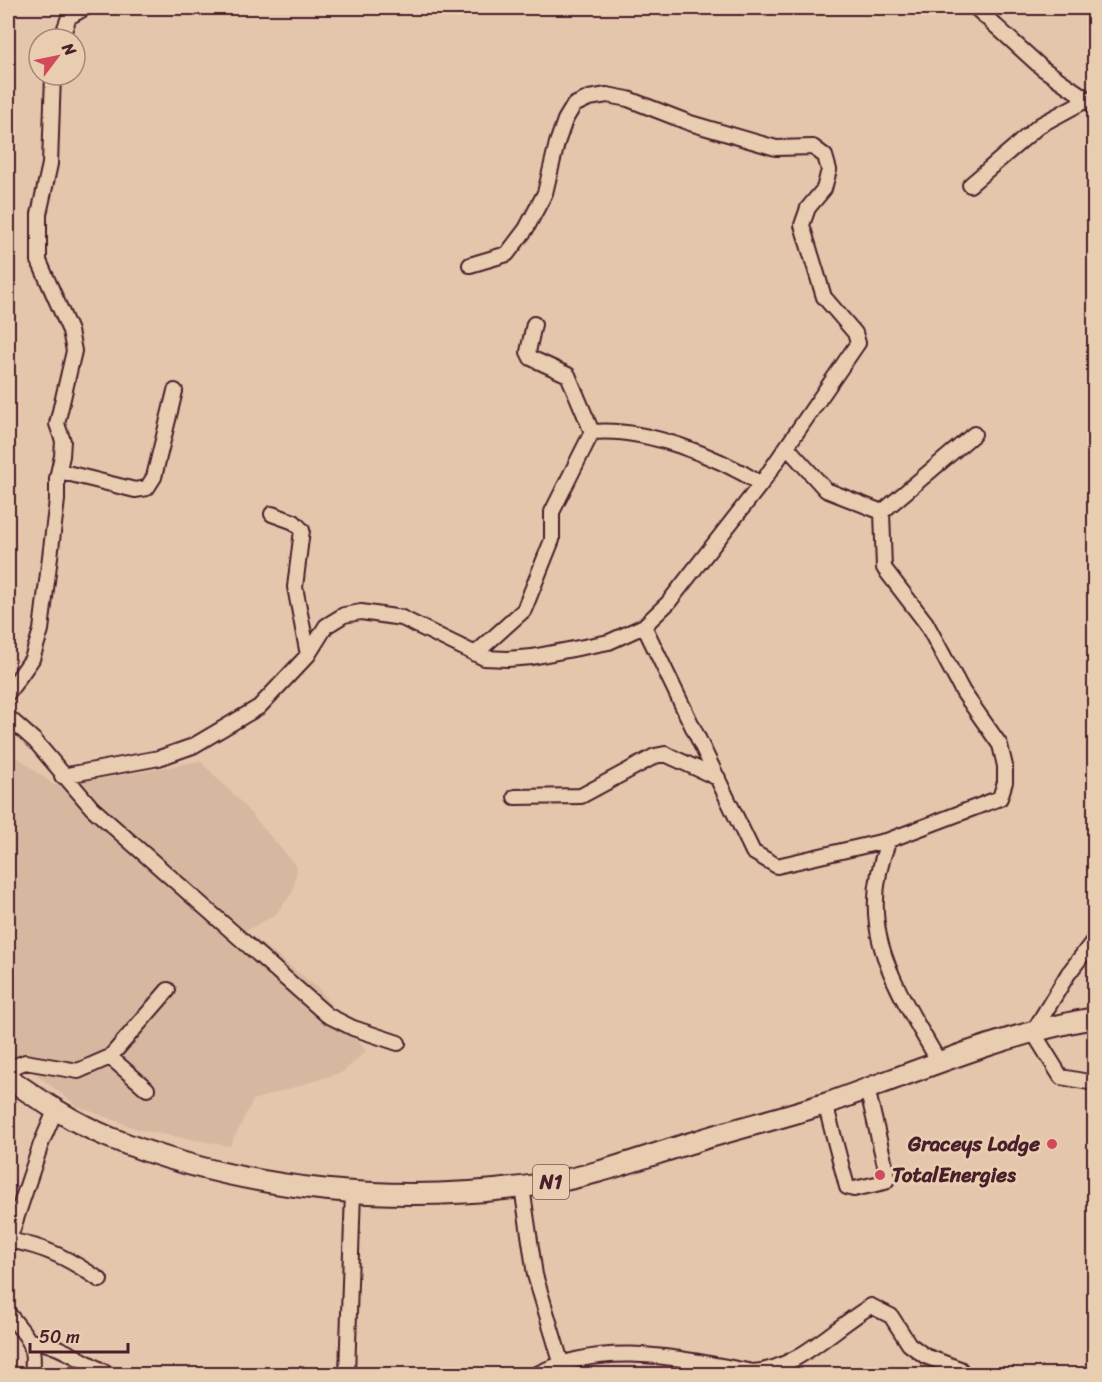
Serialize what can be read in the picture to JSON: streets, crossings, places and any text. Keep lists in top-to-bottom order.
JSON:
{
  "streets": {
    "highway": ["N1"]
  },
  "places": ["Graceys Lodge", "TotalEnergies"],
  "scale_bar": "50 m",
  "north": "top right"
}
